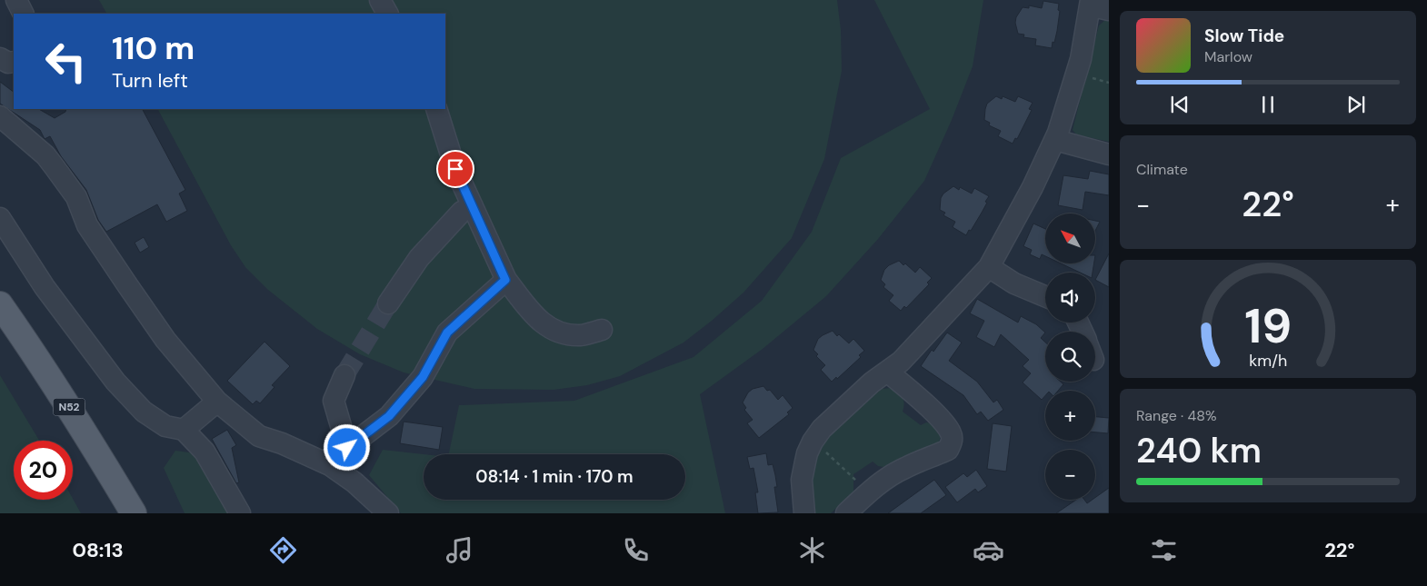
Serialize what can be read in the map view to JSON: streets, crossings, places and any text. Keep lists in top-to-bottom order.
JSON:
{
  "streets": {
    "main road": ["N52"]
  },
  "north": "top left",
  "page": {
    "turn": ["110 m", "Turn left"],
    "song": ["Slow Tide", "Marlow"],
    "tile": [
      "Climate",
      ["Range · 48%", "240 km"]
    ],
    "heat": ["−", "22°", "+"],
    "map_buttons": ["+", "−"],
    "limit": "20",
    "trip": "08:14 · 1 min · 170 m",
    "tabs": ["08:13", "22°"],
    "gauge": ["19", "km/h"]
  }
}
